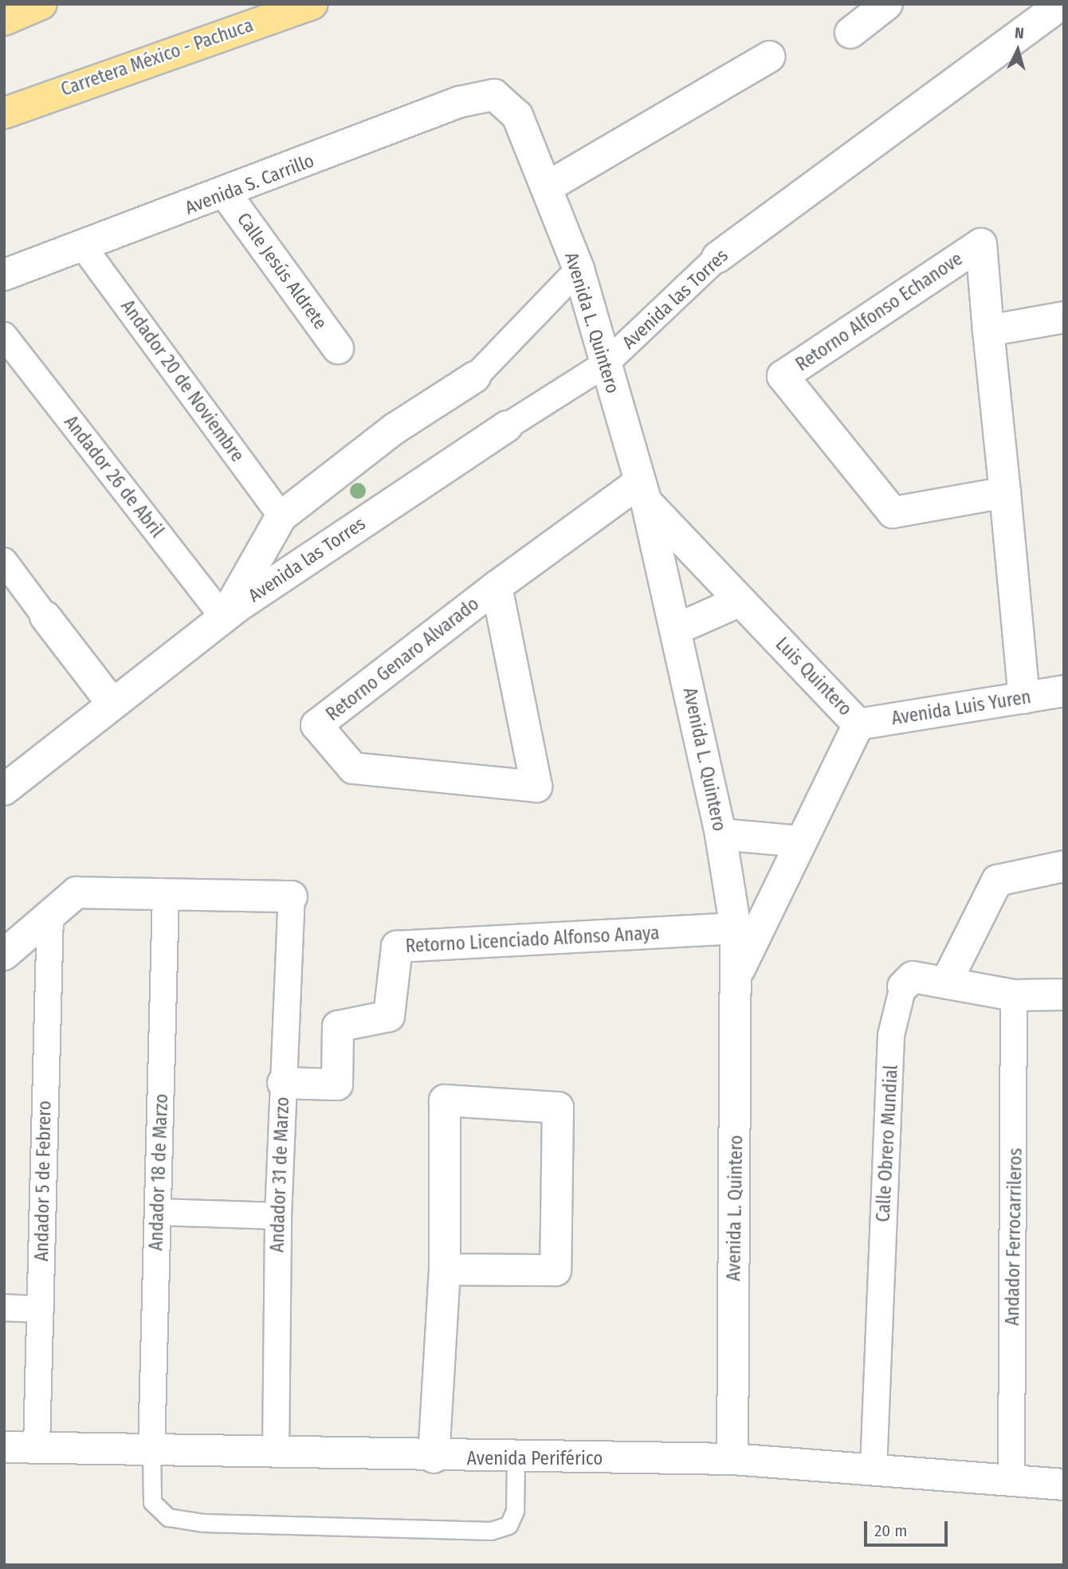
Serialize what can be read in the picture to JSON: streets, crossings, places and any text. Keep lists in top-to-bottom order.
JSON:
{
  "streets": {
    "highway": ["Carretera México - Pachuca"],
    "street": [
      "Avenida S. Carrillo",
      "Calle Jesús Aldrete",
      "Avenida las Torres",
      "Retorno Alfonso Echanove",
      "Avenida L. Quintero",
      "Andador 20 de Noviembre",
      "Andador 26 de Abril",
      "Retorno Genaro Alvarado",
      "Luis Quintero",
      "Avenida Luis Yuren",
      "Retorno Licenciado Alfonso Anaya",
      "Calle Obrero Mundial",
      "Andador 18 de Marzo",
      "Andador 31 de Marzo",
      "Andador 5 de Febrero",
      "Andador Ferrocarrileros",
      "Avenida Periférico"
    ]
  },
  "crossings": [
    ["Avenida S. Carrillo", "Calle Jesús Aldrete"],
    ["Avenida S. Carrillo", "Avenida L. Quintero"],
    ["Avenida S. Carrillo", "Andador 20 de Noviembre"],
    ["Avenida las Torres", "Avenida L. Quintero"],
    ["Avenida las Torres", "Andador 20 de Noviembre"],
    ["Avenida las Torres", "Andador 26 de Abril"],
    ["Retorno Alfonso Echanove", "Avenida Luis Yuren"],
    ["Avenida L. Quintero", "Retorno Genaro Alvarado"],
    ["Avenida L. Quintero", "Luis Quintero"],
    ["Avenida L. Quintero", "Retorno Licenciado Alfonso Anaya"],
    ["Avenida L. Quintero", "Avenida Periférico"],
    ["Retorno Genaro Alvarado", "Luis Quintero"],
    ["Luis Quintero", "Avenida Luis Yuren"],
    ["Retorno Licenciado Alfonso Anaya", "Andador 31 de Marzo"],
    ["Calle Obrero Mundial", "Andador Ferrocarrileros"],
    ["Calle Obrero Mundial", "Avenida Periférico"],
    ["Andador 18 de Marzo", "Avenida Periférico"],
    ["Andador 31 de Marzo", "Avenida Periférico"],
    ["Andador 5 de Febrero", "Avenida Periférico"],
    ["Andador Ferrocarrileros", "Avenida Periférico"]
  ],
  "scale_bar": "20 m",
  "north": "top"
}
